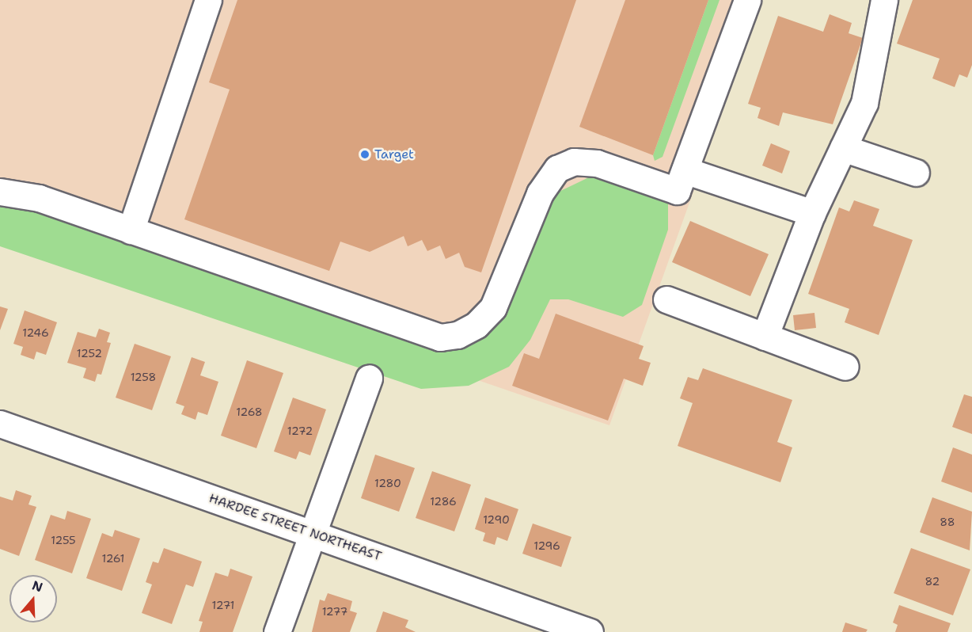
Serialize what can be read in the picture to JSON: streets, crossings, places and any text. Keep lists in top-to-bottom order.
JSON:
{
  "streets": {
    "street": ["HARDEE STREET NORTHEAST"]
  },
  "places": ["Target"],
  "house_numbers": [
    "1246",
    "1252",
    "1258",
    "1268",
    "1272",
    "1280",
    "1286",
    "1290",
    "88",
    "1255",
    "1296",
    "1261",
    "82",
    "1271",
    "1277"
  ],
  "north": "top"
}
